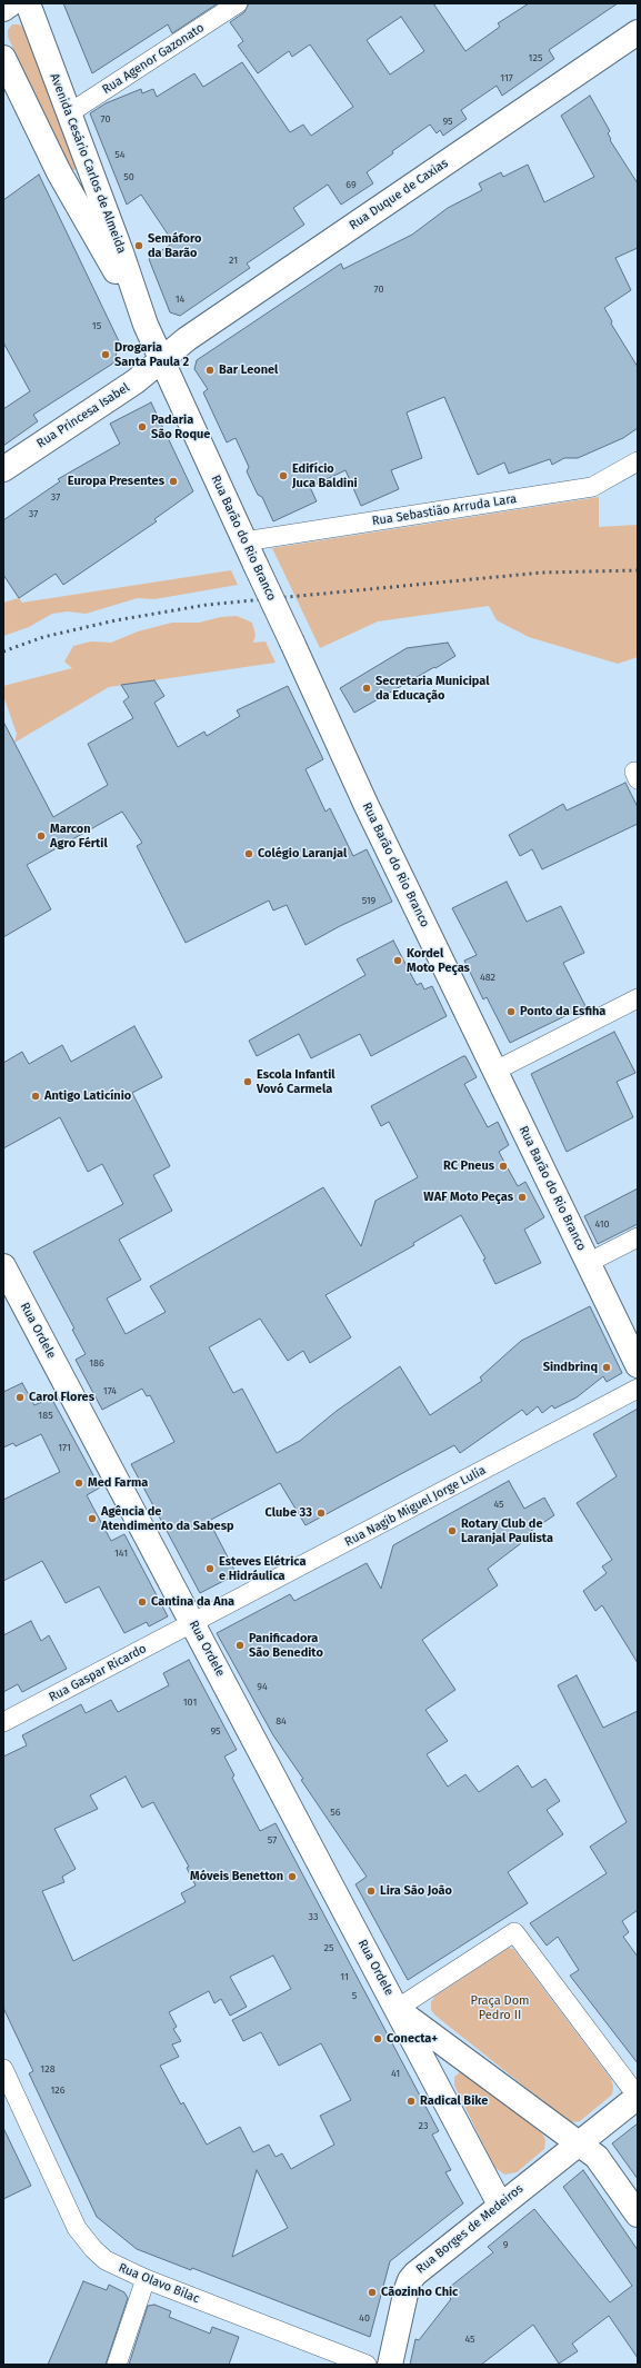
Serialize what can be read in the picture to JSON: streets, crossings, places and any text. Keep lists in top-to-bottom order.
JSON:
{
  "streets": {
    "main road": [
      "Avenida Cesário Carlos de Almeida",
      "Rua Duque de Caxias",
      "Rua Princesa Isabel",
      "Rua Barão do Rio Branco",
      "Rua Ordele",
      "Rua Borges de Medeiros"
    ],
    "street": [
      "Rua Agenor Gazonato",
      "Rua Sebastião Arruda Lara",
      "Rua Nagib Miguel Jorge Lulia",
      "Rua Gaspar Ricardo",
      "Rua Olavo Bilac"
    ]
  },
  "crossings": [
    ["Rua Agenor Gazonato", "Avenida Cesário Carlos de Almeida"],
    ["Avenida Cesário Carlos de Almeida", "Rua Duque de Caxias"],
    ["Avenida Cesário Carlos de Almeida", "Rua Princesa Isabel"],
    ["Avenida Cesário Carlos de Almeida", "Rua Barão do Rio Branco"],
    ["Rua Duque de Caxias", "Rua Princesa Isabel"],
    ["Rua Duque de Caxias", "Rua Barão do Rio Branco"],
    ["Rua Princesa Isabel", "Rua Barão do Rio Branco"],
    ["Rua Sebastião Arruda Lara", "Rua Barão do Rio Branco"],
    ["Rua Ordele", "Rua Nagib Miguel Jorge Lulia"],
    ["Rua Ordele", "Rua Gaspar Ricardo"],
    ["Rua Nagib Miguel Jorge Lulia", "Rua Gaspar Ricardo"]
  ],
  "parks": ["Praça Dom Pedro II"],
  "places": [
    "Semáforo da Barão",
    "Drogaria Santa Paula 2",
    "Bar Leonel",
    "Padaria São Roque",
    "Edifício Juca Baldini",
    "Europa Presentes",
    "Secretaria Municipal da Educação",
    "Marcon Agro Fértil",
    "Colégio Laranjal",
    "Kordel Moto Peças",
    "Ponto da Esfiha",
    "Escola Infantil Vovó Carmela",
    "Antigo Laticínio",
    "RC Pneus",
    "WAF Moto Peças",
    "Sindbrinq",
    "Carol Flores",
    "Med Farma",
    "Clube 33",
    "Agência de Atendimento da Sabesp",
    "Rotary Club de Laranjal Paulista",
    "Esteves Elétrica e Hidráulica",
    "Cantina da Ana",
    "Panificadora São Benedito",
    "Móveis Benetton",
    "Lira São João",
    "Conecta+",
    "Radical Bike",
    "Cãozinho Chic"
  ],
  "house_numbers": [
    "125",
    "117",
    "70",
    "95",
    "54",
    "50",
    "69",
    "21",
    "70",
    "14",
    "15",
    "37",
    "37",
    "519",
    "482",
    "410",
    "186",
    "174",
    "185",
    "171",
    "45",
    "141",
    "94",
    "101",
    "84",
    "95",
    "56",
    "57",
    "33",
    "25",
    "11",
    "5",
    "128",
    "41",
    "126",
    "23",
    "9",
    "40",
    "45"
  ]
}
